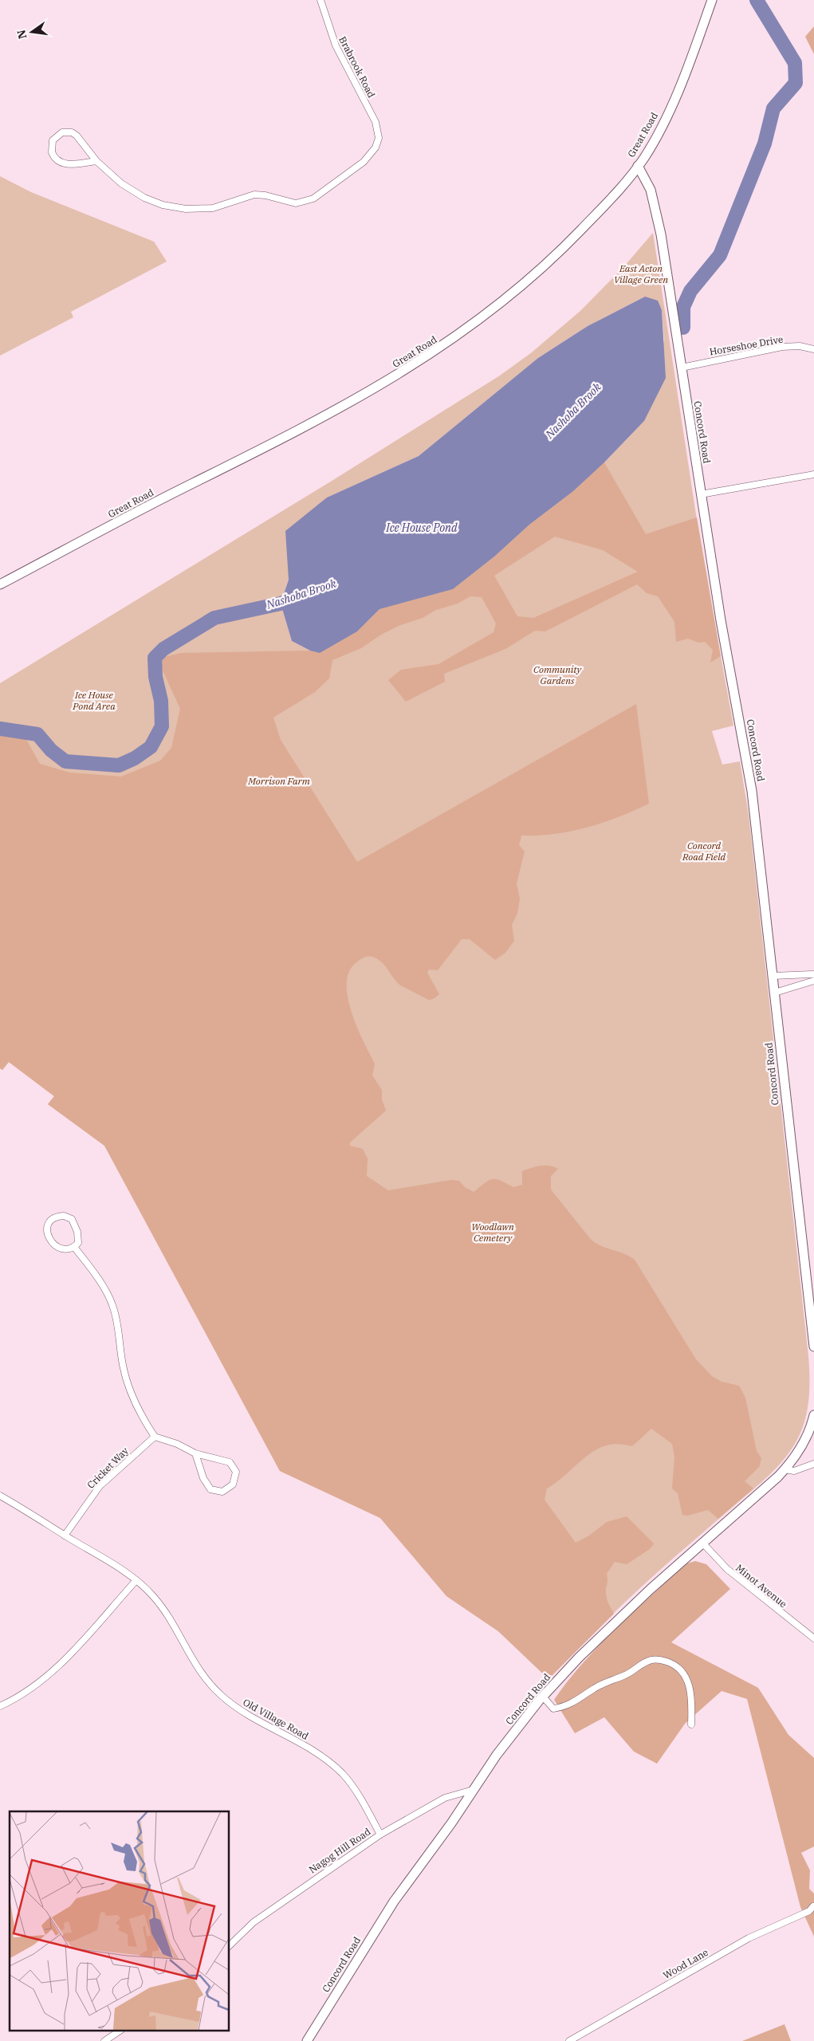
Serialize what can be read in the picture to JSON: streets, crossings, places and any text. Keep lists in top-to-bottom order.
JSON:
{
  "streets": {
    "street": [
      "Brabrook Road",
      "Great Road",
      "Horseshoe Drive",
      "Concord Road",
      "Cricket Way",
      "Minot Avenue",
      "Old Village Road",
      "Nagog Hill Road",
      "Wood Lane"
    ]
  },
  "crossings": [
    ["Great Road", "Concord Road"],
    ["Horseshoe Drive", "Concord Road"],
    ["Concord Road", "Minot Avenue"],
    ["Concord Road", "Nagog Hill Road"],
    ["Cricket Way", "Old Village Road"],
    ["Old Village Road", "Nagog Hill Road"]
  ],
  "water": ["Nashoba Brook", "Ice House Pond"],
  "parks": [
    "East Acton Village Green",
    "Community Gardens",
    "Ice House Pond Area",
    "Morrison Farm",
    "Concord Road Field",
    "Woodlawn Cemetery"
  ],
  "north": "left"
}
